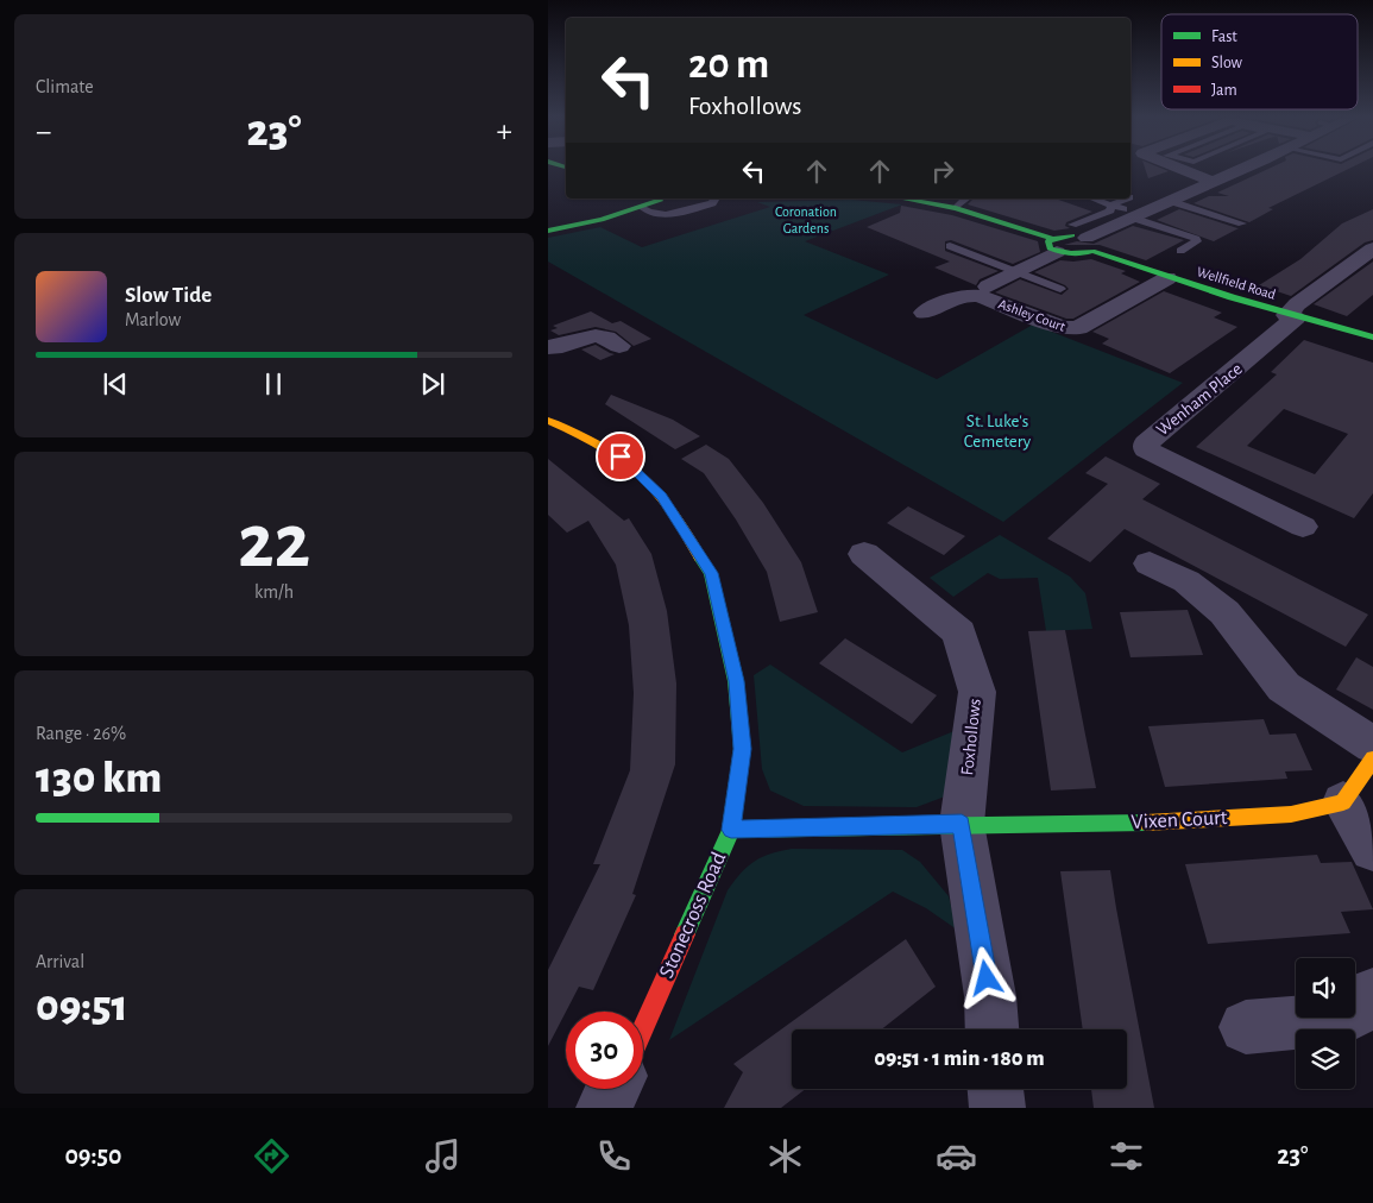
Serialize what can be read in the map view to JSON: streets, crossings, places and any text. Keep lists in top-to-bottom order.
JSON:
{
  "streets": {
    "main road": ["Wellfield Road", "Vixen Court", "Stonecross Road"],
    "street": ["Ashley Court", "Wenham Place", "Foxhollows"]
  },
  "crossings": [
    ["Wellfield Road", "Ashley Court"],
    ["Wellfield Road", "Wenham Place"],
    ["Foxhollows", "Vixen Court"]
  ],
  "parks": ["Coronation Gardens", "St. Luke's Cemetery"],
  "legend": ["Fast", "Slow", "Jam"],
  "page": {
    "tile": [
      "Climate",
      ["22", "km/h"],
      ["Range · 26%", "130 km"],
      ["Arrival", "09:51"]
    ],
    "turn": ["20 m", "Foxhollows"],
    "heat": ["−", "23°", "+"],
    "song": ["Slow Tide", "Marlow"],
    "limit": "30",
    "trip": "09:51 · 1 min · 180 m",
    "tabs": ["09:50", "23°"]
  }
}
